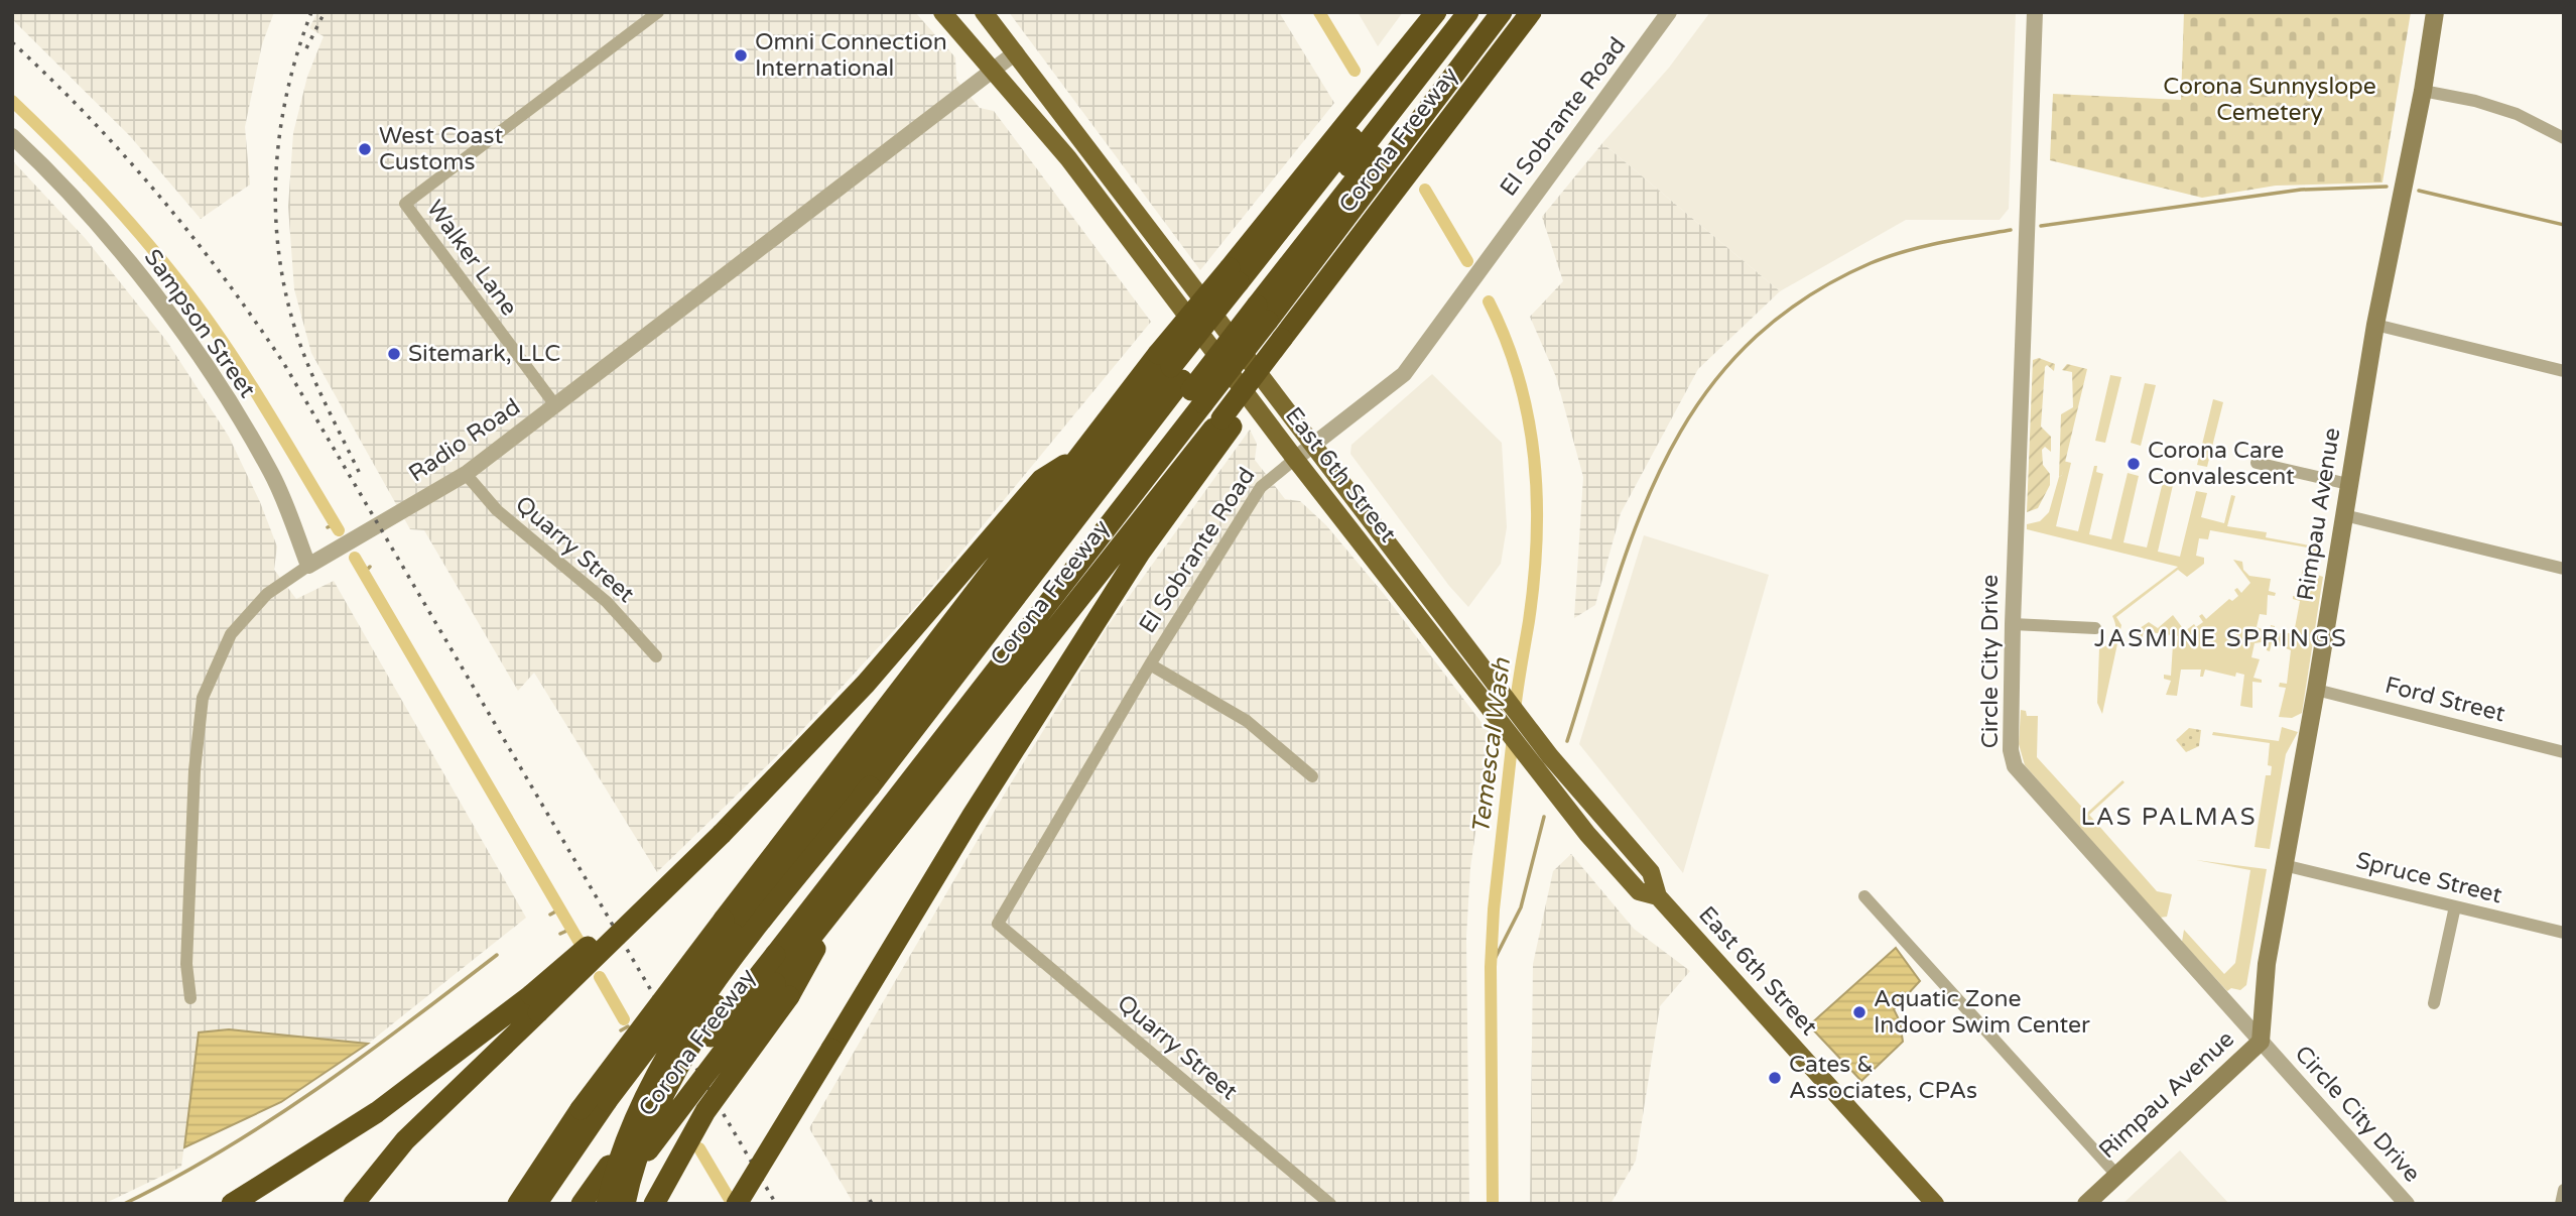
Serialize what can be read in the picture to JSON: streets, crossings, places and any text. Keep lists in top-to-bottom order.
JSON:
{
  "streets": {
    "highway": ["Corona Freeway"],
    "main road": ["East 6th Street", "Rimpau Avenue"],
    "street": [
      "El Sobrante Road",
      "Walker Lane",
      "Sampson Street",
      "Radio Road",
      "Quarry Street",
      "Circle City Drive",
      "Ford Street",
      "Spruce Street"
    ]
  },
  "crossings": [
    ["El Sobrante Road", "East 6th Street"],
    ["El Sobrante Road", "Quarry Street"],
    ["Walker Lane", "Radio Road"],
    ["Sampson Street", "Radio Road"],
    ["Radio Road", "East 6th Street"],
    ["Radio Road", "Quarry Street"],
    ["Rimpau Avenue", "Circle City Drive"],
    ["Rimpau Avenue", "Ford Street"],
    ["Rimpau Avenue", "Spruce Street"]
  ],
  "districts": ["JASMINE SPRINGS", "LAS PALMAS"],
  "water": ["Temescal Wash"],
  "parks": ["Corona Sunnyslope Cemetery"],
  "places": [
    "Omni Connection International",
    "West Coast Customs",
    "Sitemark, LLC",
    "Corona Care Convalescent",
    "Aquatic Zone Indoor Swim Center",
    "Cates & Associates, CPAs"
  ]
}
